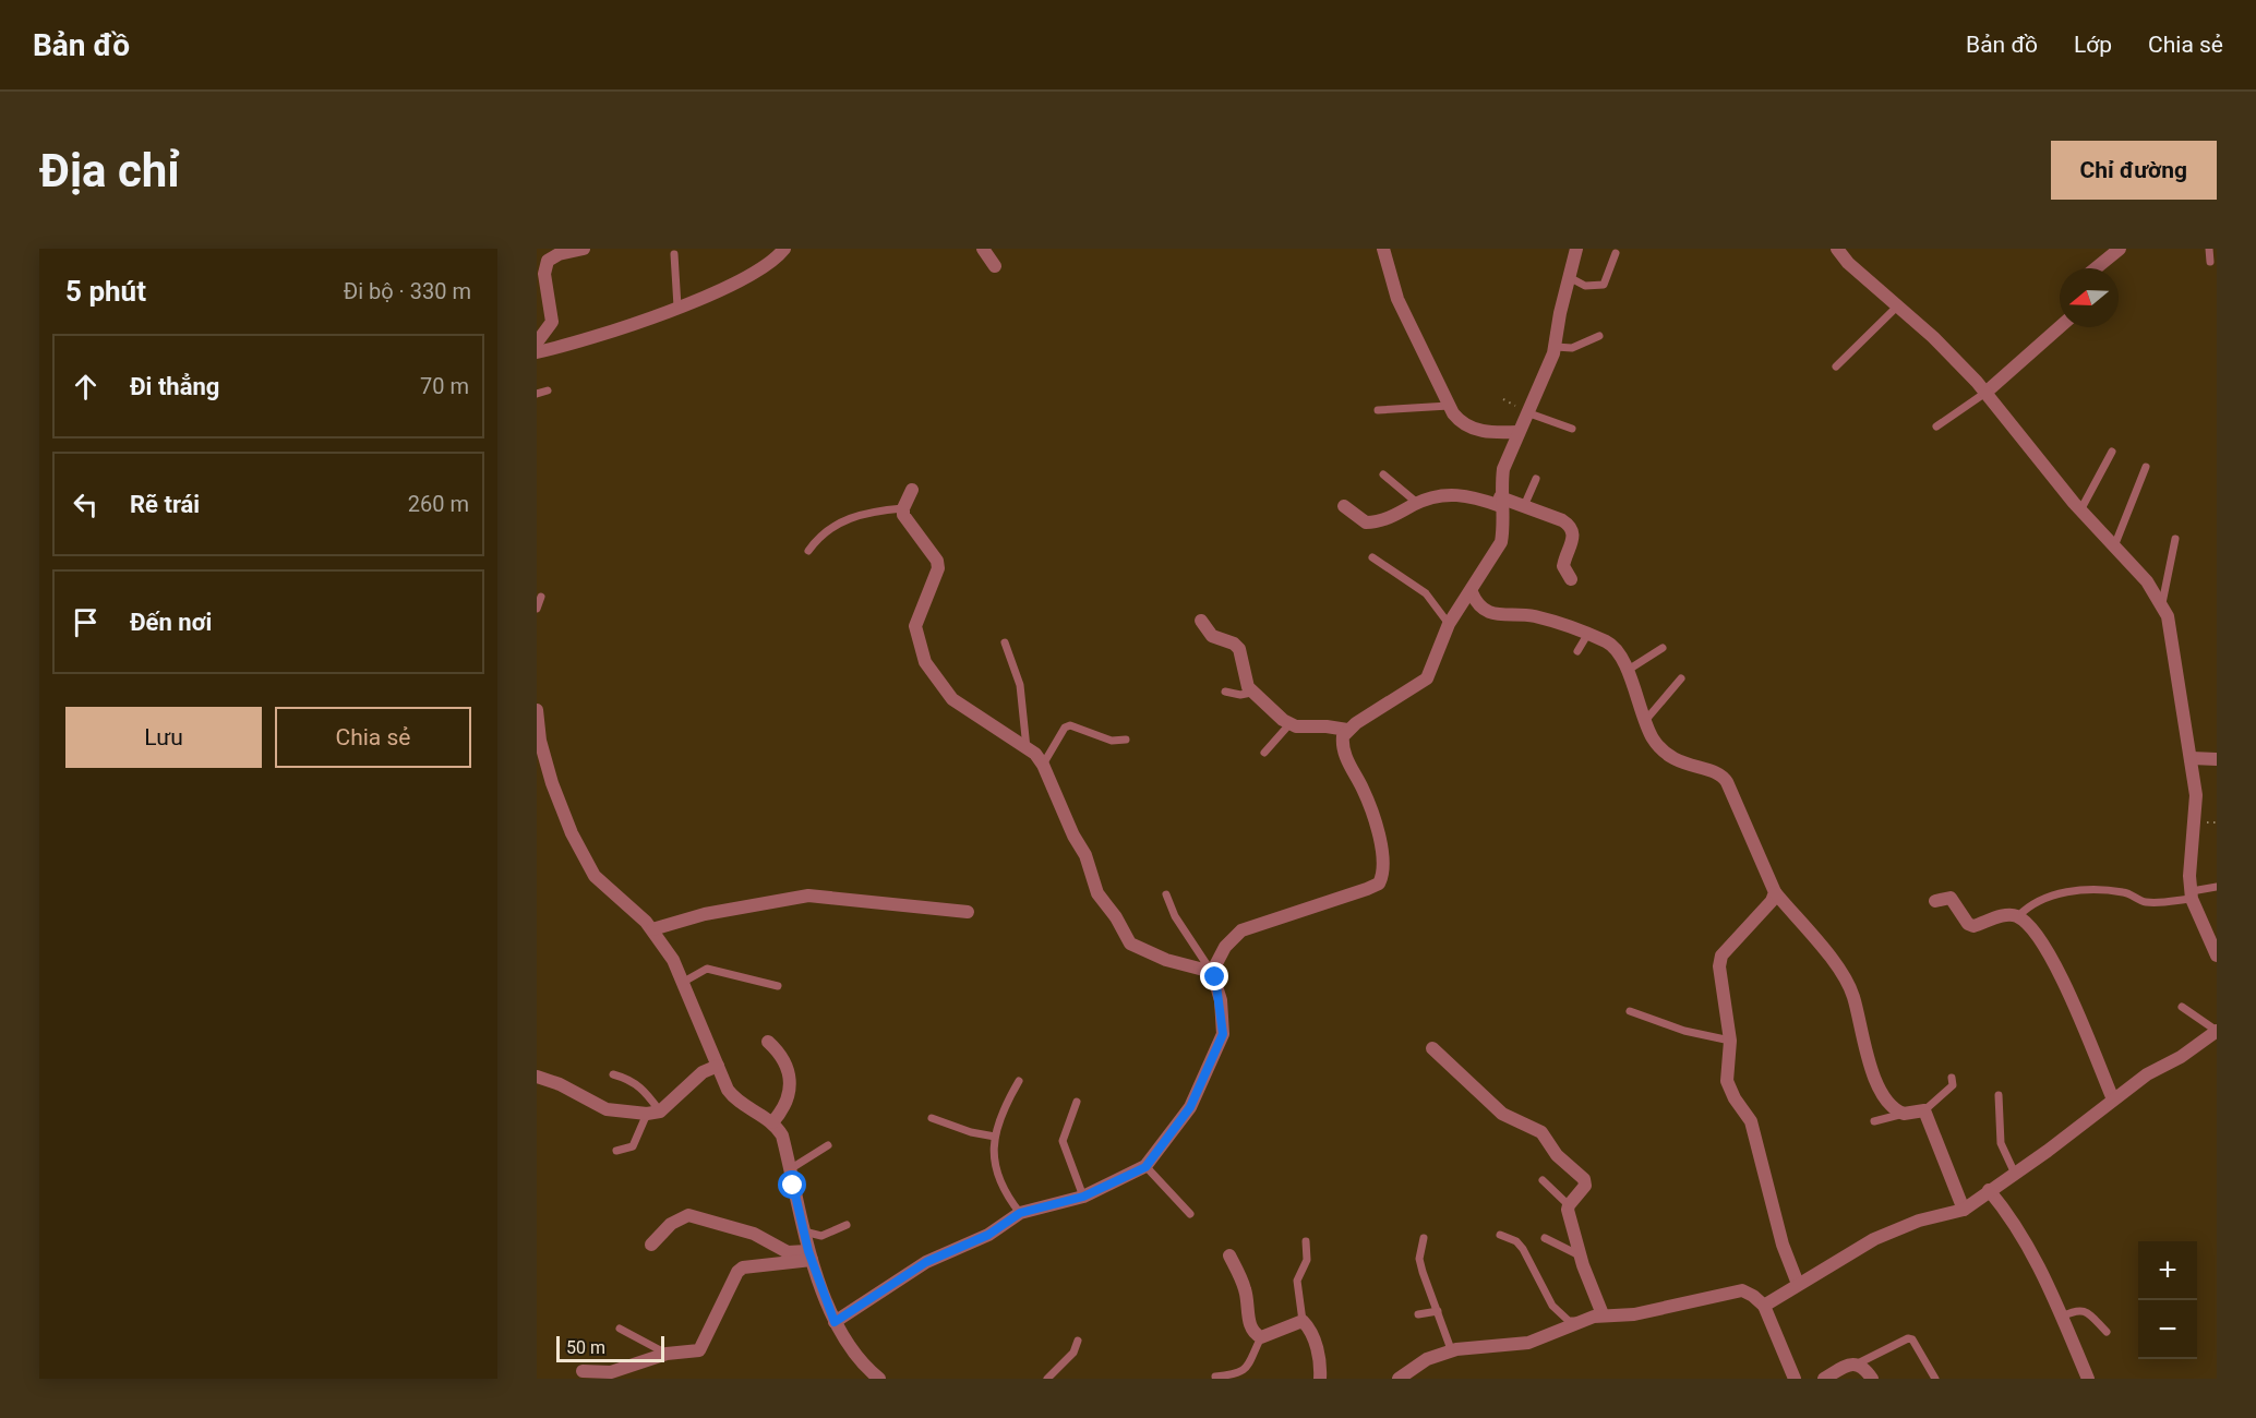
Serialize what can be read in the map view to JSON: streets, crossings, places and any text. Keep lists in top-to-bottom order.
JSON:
{
  "scale_bar": "50 m",
  "north": "left",
  "page": {
    "header": "Bản đồ",
    "nav": ["Bản đồ", "Lớp", "Chia sẻ"],
    "buttons": [
      "Chỉ đường",
      ["Lưu", "Chia sẻ"]
    ],
    "title": "Địa chỉ",
    "heading": ["5 phút", "Đi bộ · 330 m"],
    "list": [
      ["Đi thẳng", "70 m"],
      ["Rẽ trái", "260 m"],
      "Đến nơi"
    ],
    "map_buttons": ["+", "−"],
    "scale": "50 m"
  }
}
